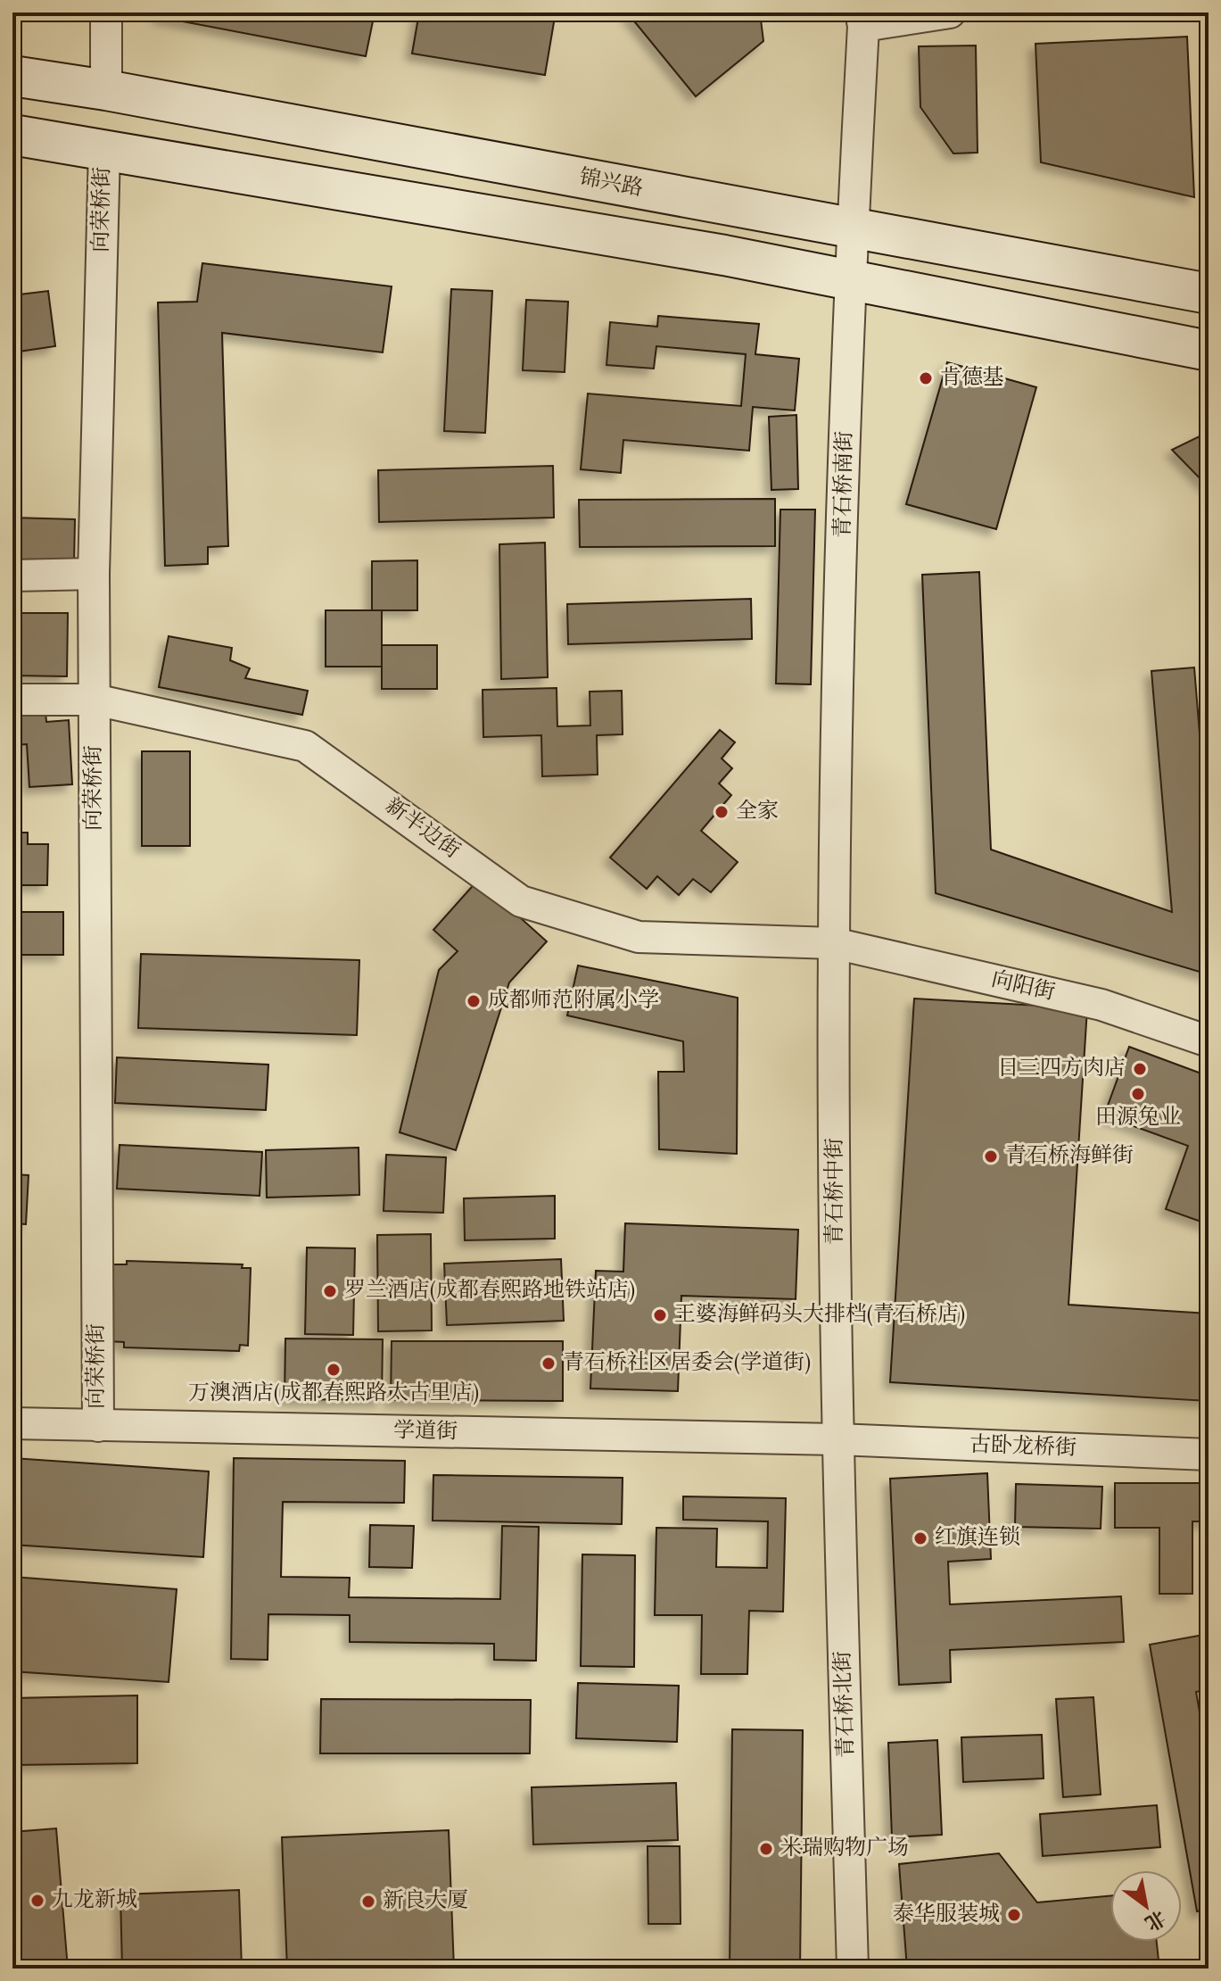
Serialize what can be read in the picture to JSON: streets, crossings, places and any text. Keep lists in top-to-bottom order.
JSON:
{
  "streets": {
    "main road": ["锦兴路"],
    "street": [
      "向荣桥街",
      "青石桥南街",
      "新半边街",
      "向阳街",
      "青石桥中街",
      "学道街",
      "古卧龙桥街",
      "青石桥北街"
    ]
  },
  "crossings": [
    ["锦兴路", "青石桥南街"],
    ["向荣桥街", "新半边街"],
    ["向荣桥街", "学道街"],
    ["青石桥南街", "新半边街"],
    ["青石桥南街", "向阳街"],
    ["青石桥南街", "青石桥中街"],
    ["新半边街", "向阳街"],
    ["新半边街", "青石桥中街"],
    ["向阳街", "青石桥中街"],
    ["青石桥中街", "学道街"],
    ["青石桥中街", "古卧龙桥街"],
    ["青石桥中街", "青石桥北街"],
    ["学道街", "古卧龙桥街"],
    ["学道街", "青石桥北街"],
    ["古卧龙桥街", "青石桥北街"]
  ],
  "places": [
    "肯德基",
    "全家",
    "成都师范附属小学",
    "日三四方肉店",
    "田源兔业",
    "青石桥海鲜街",
    "罗兰酒店(成都春熙路地铁站店)",
    "王婆海鲜码头大排档(青石桥店)",
    "青石桥社区居委会(学道街)",
    "万澳酒店(成都春熙路太古里店)",
    "红旗连锁",
    "米瑞购物广场",
    "九龙新城",
    "新良大厦",
    "泰华服装城"
  ],
  "north": "bottom right"
}
